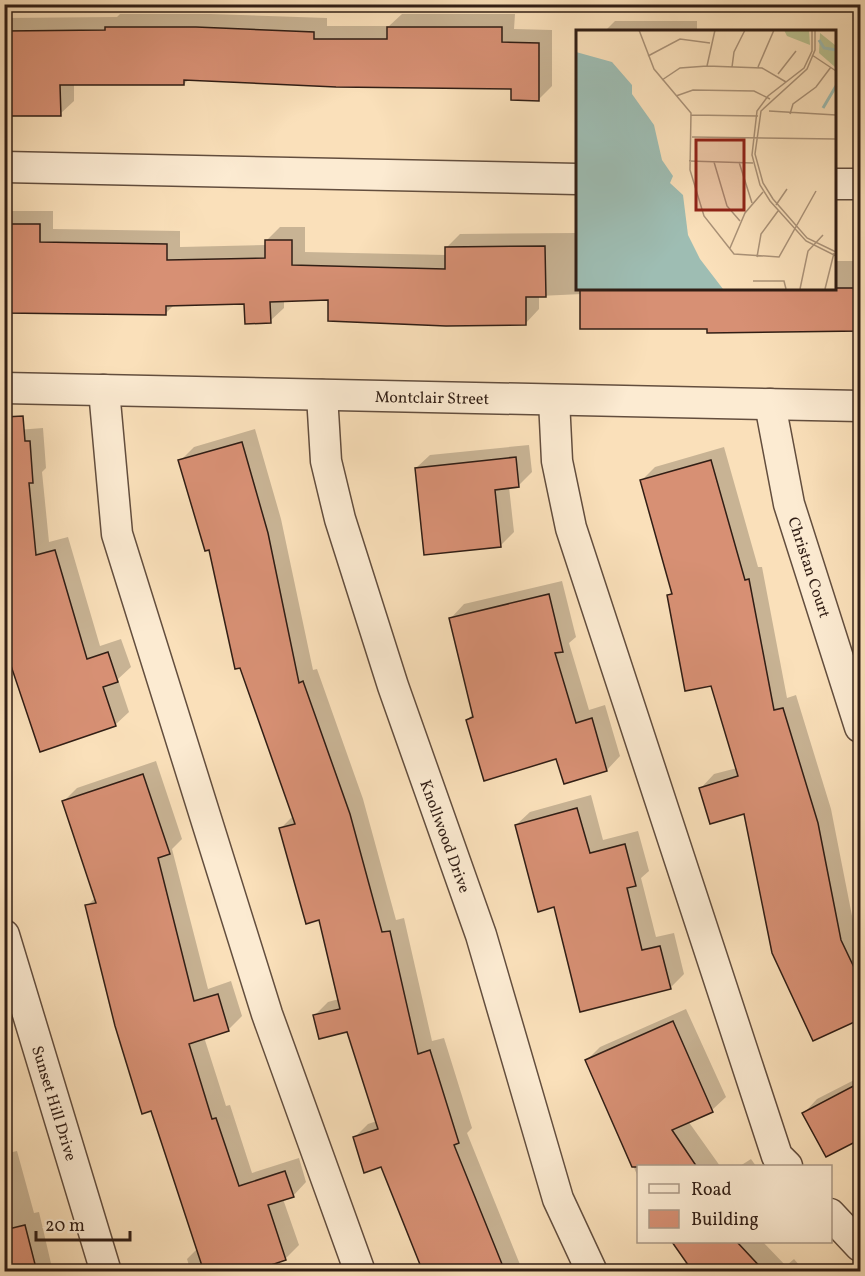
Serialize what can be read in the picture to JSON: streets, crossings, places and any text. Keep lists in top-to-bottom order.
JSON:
{
  "streets": {
    "street": [
      "Montclair Street",
      "Christan Court",
      "Knollwood Drive",
      "Sunset Hill Drive"
    ]
  },
  "crossings": [
    ["Montclair Street", "Christan Court"],
    ["Montclair Street", "Knollwood Drive"]
  ],
  "legend": ["Road", "Building"],
  "scale_bar": "20 m"
}
